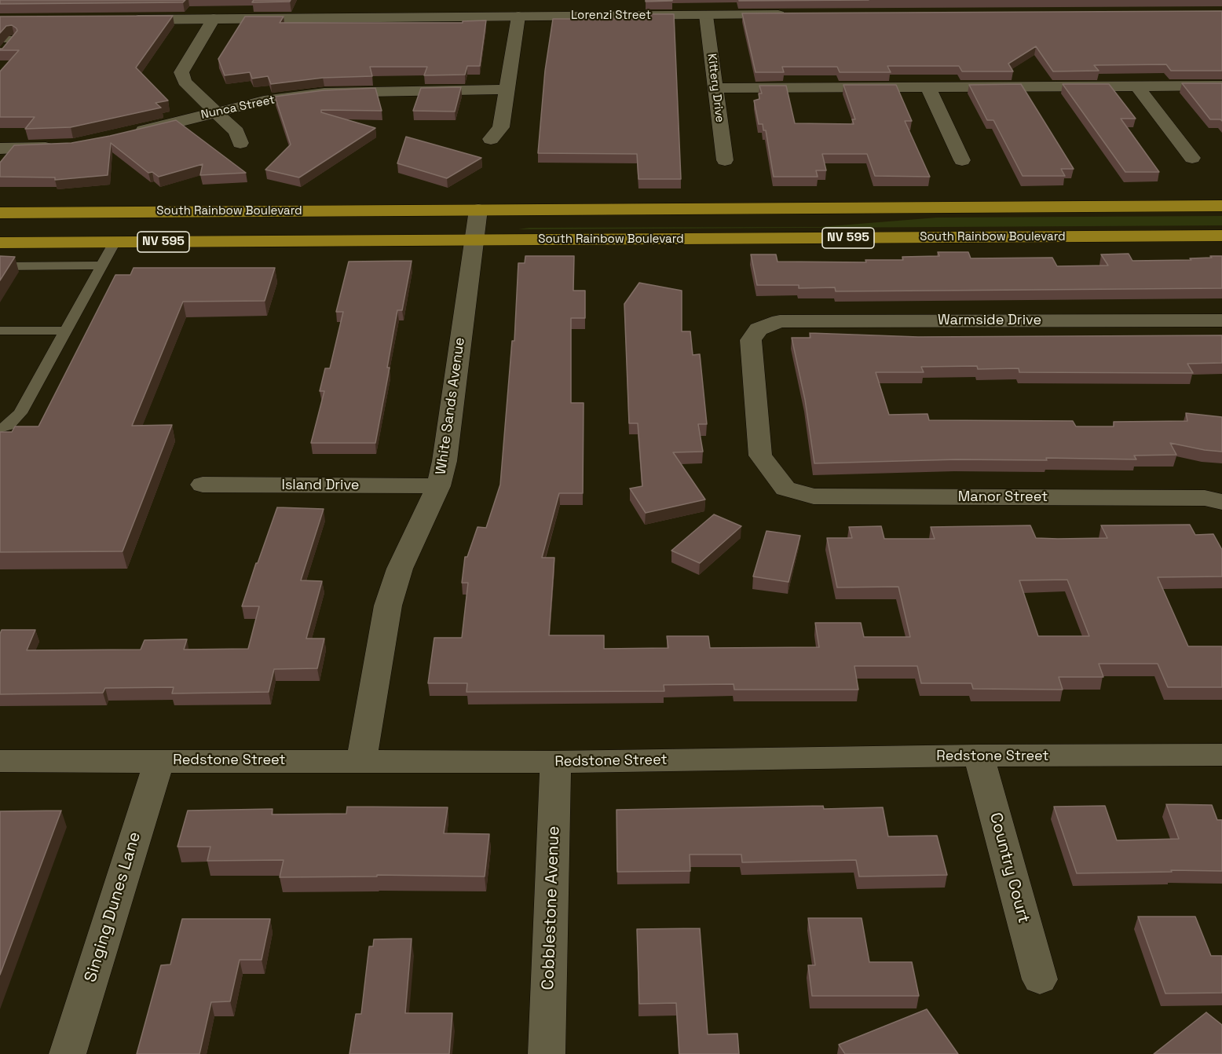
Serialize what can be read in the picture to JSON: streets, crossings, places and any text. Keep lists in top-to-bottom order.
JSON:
{
  "streets": {
    "main road": ["South Rainbow Boulevard", "NV 595"],
    "street": [
      "Lorenzi Street",
      "Kittery Drive",
      "Nunca Street",
      "Warmside Drive",
      "White Sands Avenue",
      "Island Drive",
      "Manor Street",
      "Redstone Street",
      "Country Court",
      "Singing Dunes Lane",
      "Cobblestone Avenue"
    ]
  },
  "crossings": [
    ["Lorenzi Street", "Kittery Drive"],
    ["South Rainbow Boulevard", "White Sands Avenue"],
    ["Warmside Drive", "Manor Street"],
    ["White Sands Avenue", "Island Drive"],
    ["White Sands Avenue", "Redstone Street"],
    ["Redstone Street", "Country Court"],
    ["Redstone Street", "Singing Dunes Lane"],
    ["Redstone Street", "Cobblestone Avenue"]
  ]
}
